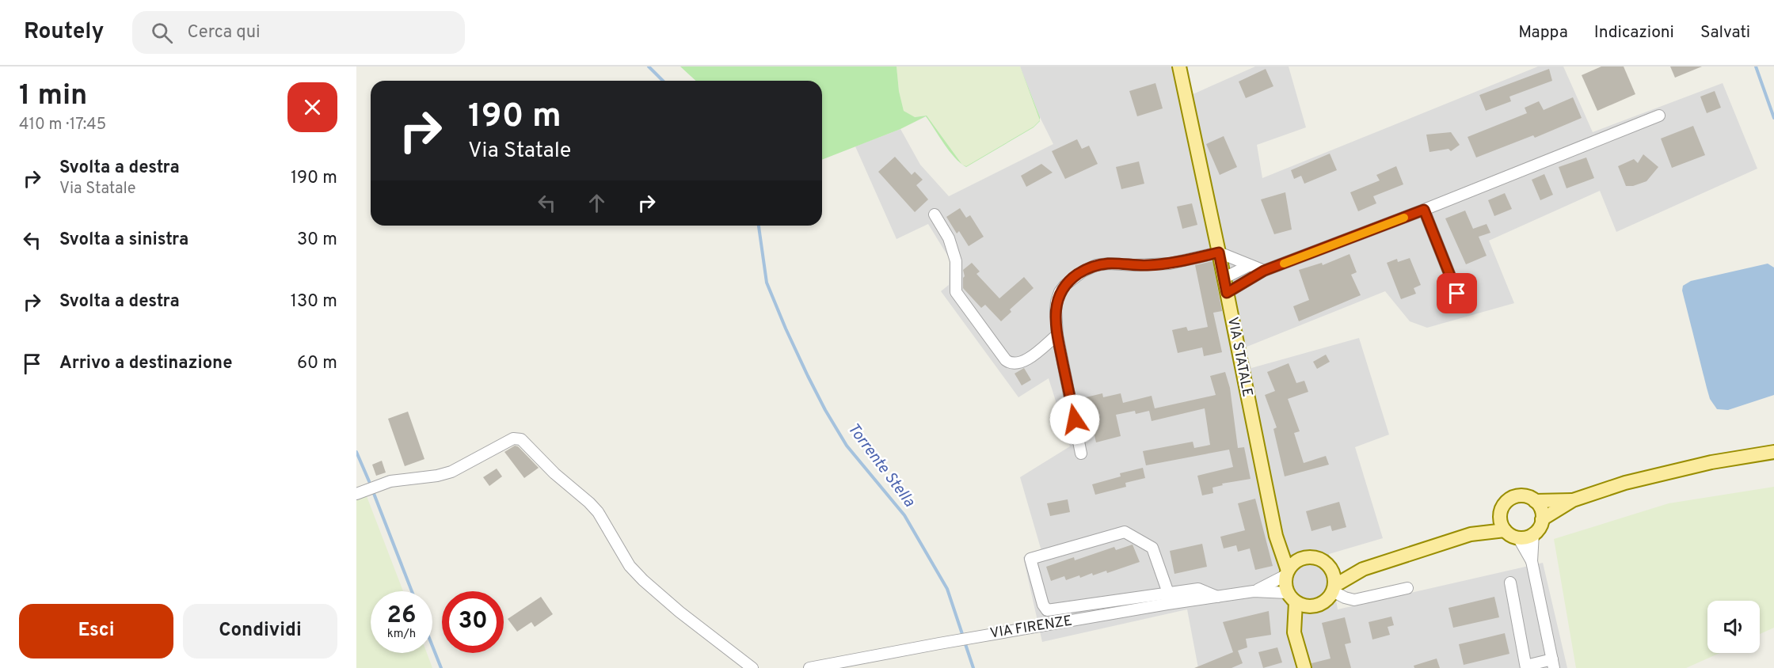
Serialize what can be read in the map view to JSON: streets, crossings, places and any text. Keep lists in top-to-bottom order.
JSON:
{
  "streets": {
    "main road": ["VIA STATALE"],
    "street": ["VIA FIRENZE"]
  },
  "water": ["Torrente Stella"],
  "page": {
    "header": "Routely",
    "search": "Cerca qui",
    "nav": ["Mappa", "Indicazioni", "Salvati"],
    "heading": ["1 min", "410 m · 17:45"],
    "turn": ["190 m", "Via Statale"],
    "list": [
      {
        "name": "Svolta a destra",
        "note": "Via Statale",
        "value": "190 m"
      },
      {
        "name": "Svolta a sinistra",
        "value": "30 m"
      },
      {
        "name": "Svolta a destra",
        "value": "130 m"
      },
      {
        "name": "Arrivo a destinazione",
        "value": "60 m"
      }
    ],
    "speed": "26 km/h",
    "limit": "30",
    "buttons": ["Esci", "Condividi"]
  }
}
